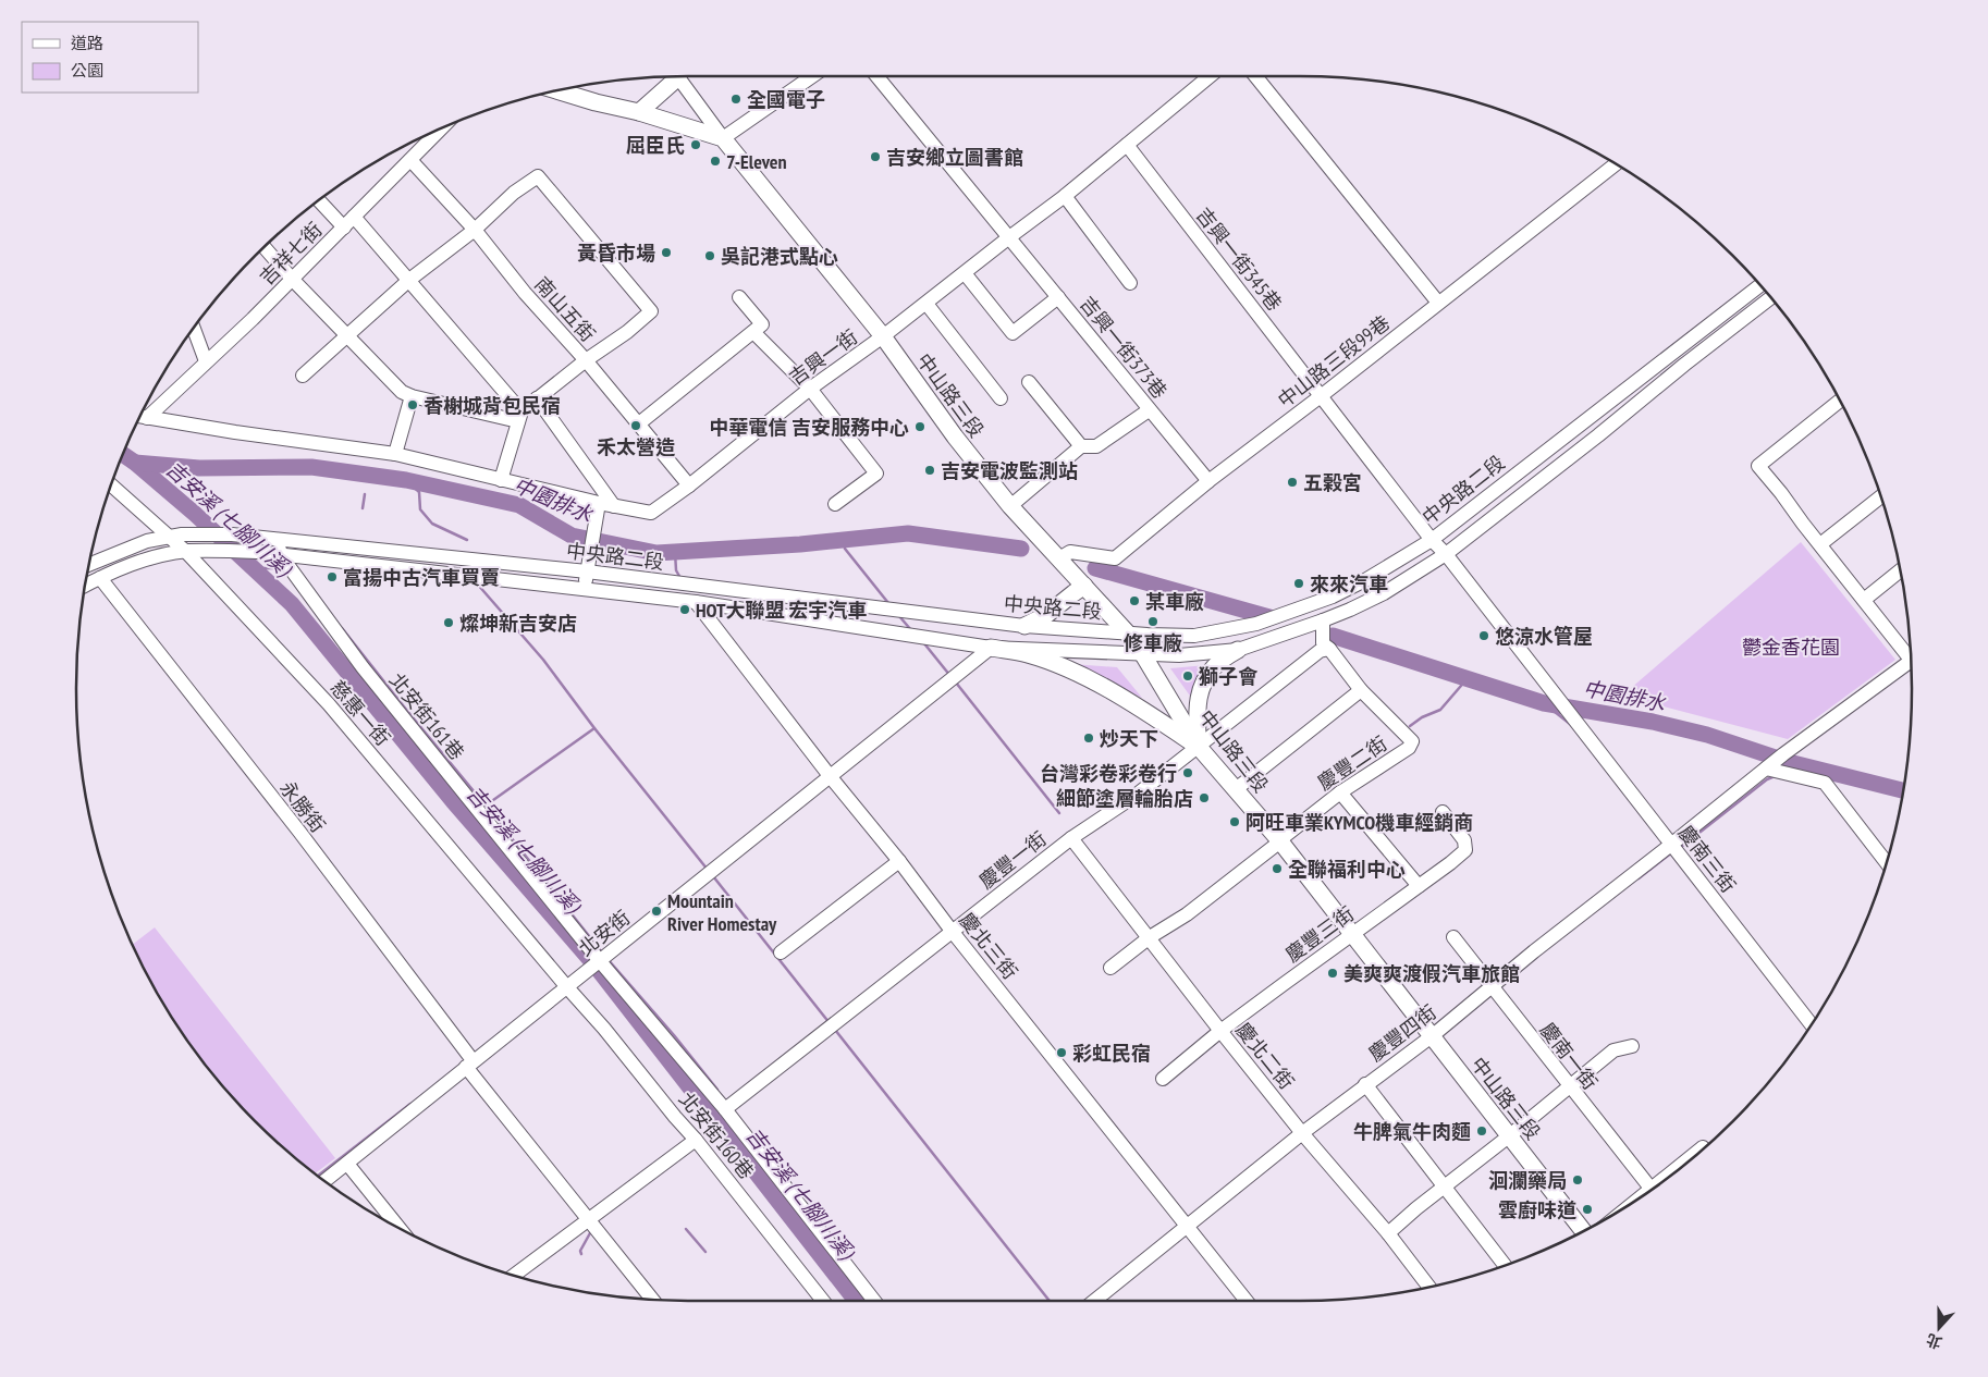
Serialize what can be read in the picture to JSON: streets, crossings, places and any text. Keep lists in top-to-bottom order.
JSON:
{
  "streets": {
    "main road": ["中山路三段"],
    "street": [
      "吉祥七街",
      "吉興一街345巷",
      "南山五街",
      "吉興一街373巷",
      "吉興一街",
      "中山路三段99巷",
      "中央路二段",
      "慈惠一街",
      "北安街161巷",
      "慶豐二街",
      "永勝街",
      "慶南三街",
      "慶豐一街",
      "北安街",
      "慶豐三街",
      "慶北三街",
      "慶豐四街",
      "慶北二街",
      "慶南一街",
      "北安街160巷"
    ]
  },
  "crossings": [
    ["吉祥七街", "南山五街"],
    ["吉祥七街", "吉興一街"],
    ["吉興一街345巷", "吉興一街"],
    ["吉興一街345巷", "中山路三段99巷"],
    ["吉興一街345巷", "中央路二段"],
    ["吉興一街345巷", "慶南三街"],
    ["南山五街", "吉興一街"],
    ["吉興一街373巷", "吉興一街"],
    ["吉興一街373巷", "中山路三段99巷"],
    ["吉興一街", "中山路三段"],
    ["中山路三段99巷", "中山路三段"],
    ["中山路三段", "中央路二段"],
    ["中山路三段", "慶豐二街"],
    ["中山路三段", "慶豐一街"],
    ["中山路三段", "慶豐三街"],
    ["中山路三段", "慶豐四街"],
    ["中央路二段", "慈惠一街"],
    ["中央路二段", "北安街161巷"],
    ["中央路二段", "永勝街"],
    ["中央路二段", "慶南三街"],
    ["中央路二段", "北安街"],
    ["中央路二段", "慶北三街"],
    ["慈惠一街", "北安街"],
    ["慈惠一街", "北安街160巷"],
    ["北安街161巷", "慶豐一街"],
    ["北安街161巷", "北安街"],
    ["慶豐二街", "慶豐一街"],
    ["慶豐二街", "慶北二街"],
    ["永勝街", "北安街"],
    ["慶南三街", "慶豐四街"],
    ["慶豐一街", "慶北三街"],
    ["慶豐一街", "慶北二街"],
    ["北安街", "慶北三街"],
    ["北安街", "北安街160巷"],
    ["慶豐三街", "慶北二街"],
    ["慶北三街", "慶豐四街"],
    ["慶豐四街", "慶北二街"],
    ["慶豐四街", "慶南一街"]
  ],
  "water": ["中園排水", "吉安溪 (七腳川溪)"],
  "parks": ["鬱金香花園"],
  "places": [
    "全國電子",
    "屈臣氏",
    "吉安鄉立圖書館",
    "7-Eleven",
    "黃昏市場",
    "吳記港式點心",
    "香榭城背包民宿",
    "禾太營造",
    "中華電信 吉安服務中心",
    "吉安電波監測站",
    "五榖宮",
    "富揚中古汽車買賣",
    "來來汽車",
    "某車廠",
    "HOT大聯盟 宏宇汽車",
    "修車廠",
    "燦坤新吉安店",
    "悠涼水管屋",
    "獅子會",
    "炒天下",
    "台灣彩卷彩卷行",
    "細節塗層輪胎店",
    "阿旺車業KYMCO機車經銷商",
    "全聯福利中心",
    "Mountain River Homestay",
    "美爽爽渡假汽車旅館",
    "彩虹民宿",
    "牛脾氣牛肉麵",
    "洄瀾藥局",
    "雲廚味道"
  ],
  "legend": ["道路", "公園"],
  "north": "bottom"
}
